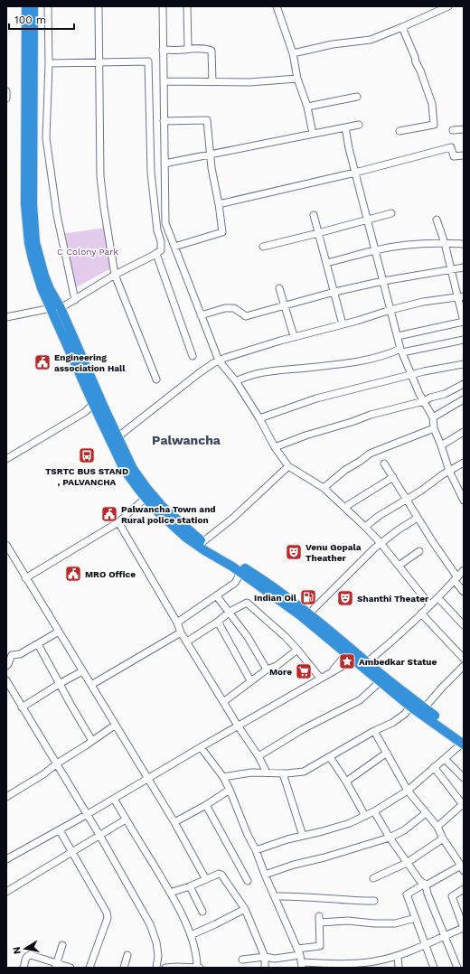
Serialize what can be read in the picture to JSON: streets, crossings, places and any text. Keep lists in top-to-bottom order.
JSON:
{
  "districts": ["Palwancha"],
  "parks": ["C Colony Park"],
  "places": {
    "public building": ["Engineering association Hall", "Palwancha Town and Rural police station", "MRO Office"],
    "bus stop": ["TSRTC BUS STAND , PALVANCHA"],
    "theatre": ["Venu Gopala Theather", "Shanthi Theater"],
    "fuel station": ["Indian Oil"],
    "place": ["Ambedkar Statue"],
    "supermarket": ["More"]
  },
  "scale_bar": "100 m",
  "north": "left"
}
